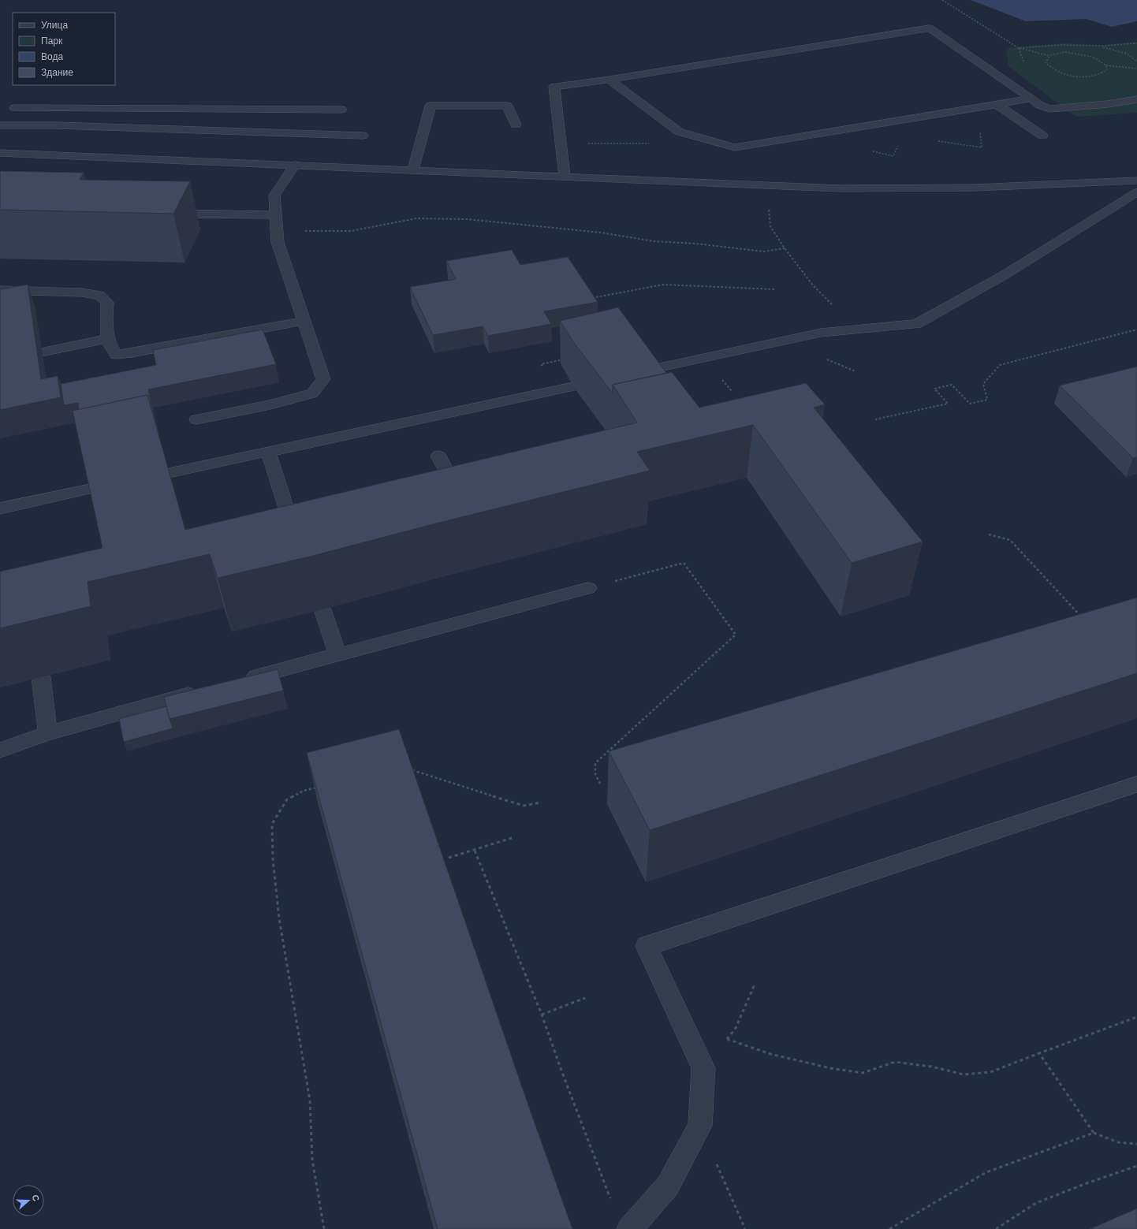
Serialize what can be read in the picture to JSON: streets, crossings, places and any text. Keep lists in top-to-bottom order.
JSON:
{
  "legend": [
    "Улица",
    "Парк",
    "Вода",
    "Здание"
  ],
  "north": "right"
}
